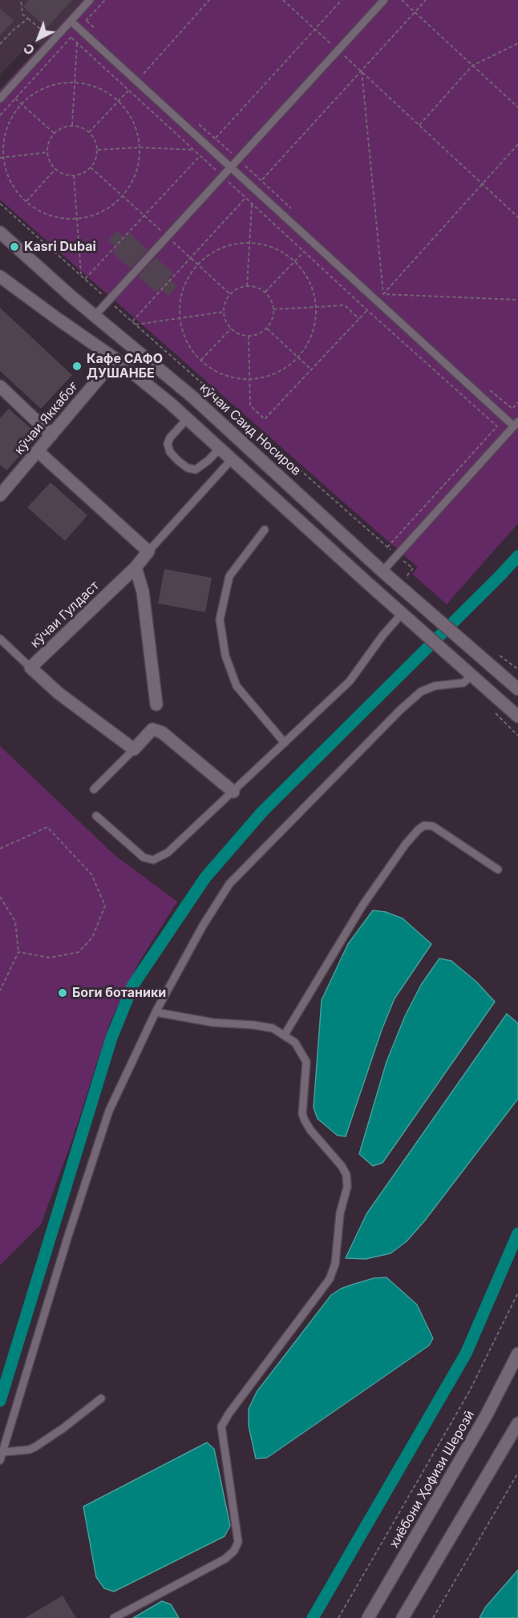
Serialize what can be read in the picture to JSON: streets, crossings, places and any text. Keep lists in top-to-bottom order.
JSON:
{
  "streets": {
    "street": [
      "кӯчаи Яккабоғ",
      "кӯчаи Саид Носиров",
      "кӯчаи Гулдаст",
      "хиёбони Ҳофизи Шерозӣ"
    ]
  },
  "places": ["Kasri Dubai", "Кафе САФО ДУШАНБЕ", "Боги ботаники"],
  "north": "bottom left"
}
